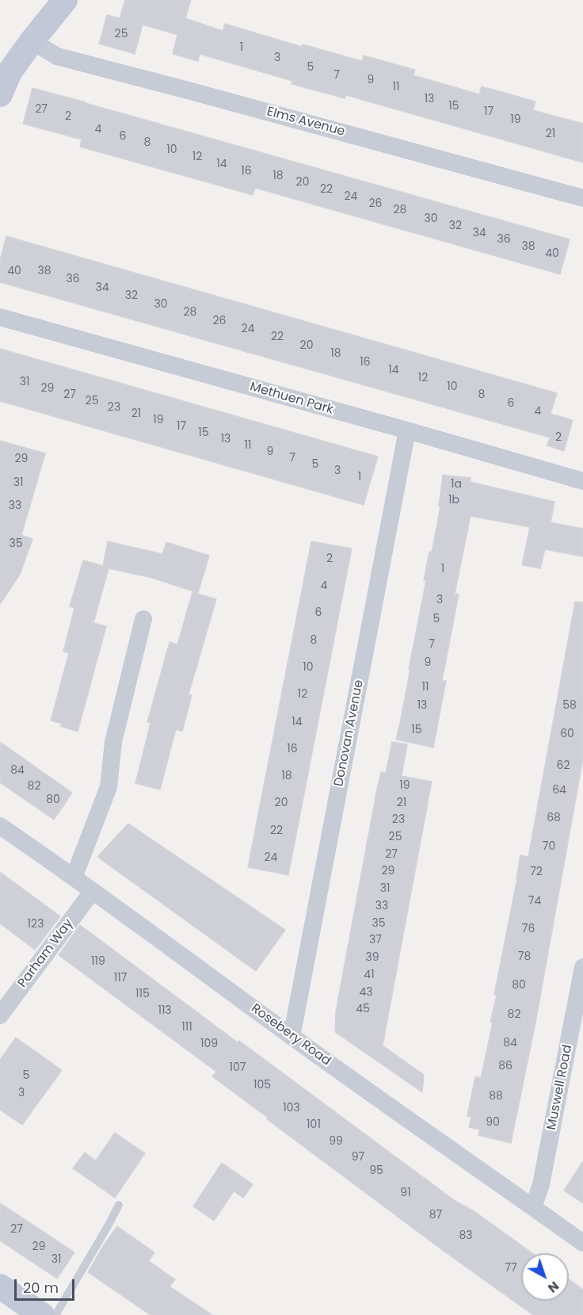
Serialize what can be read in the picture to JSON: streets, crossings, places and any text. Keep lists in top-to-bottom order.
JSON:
{
  "streets": {
    "street": [
      "Elms Avenue",
      "Methuen Park",
      "Donovan Avenue",
      "Parham Way",
      "Rosebery Road",
      "Muswell Road"
    ]
  },
  "crossings": [
    ["Methuen Park", "Donovan Avenue"],
    ["Donovan Avenue", "Rosebery Road"],
    ["Parham Way", "Rosebery Road"],
    ["Rosebery Road", "Muswell Road"]
  ],
  "house_numbers": [
    "25",
    "1",
    "3",
    "5",
    "7",
    "9",
    "11",
    "13",
    "15",
    "27",
    "17",
    "2",
    "19",
    "4",
    "21",
    "6",
    "8",
    "10",
    "12",
    "14",
    "16",
    "18",
    "20",
    "22",
    "24",
    "26",
    "28",
    "30",
    "32",
    "34",
    "36",
    "38",
    "40",
    "40",
    "38",
    "36",
    "34",
    "32",
    "30",
    "28",
    "26",
    "24",
    "22",
    "20",
    "18",
    "16",
    "14",
    "12",
    "31",
    "10",
    "29",
    "27",
    "8",
    "25",
    "6",
    "23",
    "4",
    "21",
    "19",
    "17",
    "15",
    "2",
    "13",
    "11",
    "9",
    "7",
    "29",
    "5",
    "3",
    "1",
    "31",
    "1a",
    "1b",
    "33",
    "35",
    "2",
    "1",
    "4",
    "3",
    "6",
    "5",
    "8",
    "7",
    "9",
    "10",
    "11",
    "12",
    "13",
    "58",
    "14",
    "15",
    "60",
    "16",
    "62",
    "84",
    "18",
    "19",
    "82",
    "64",
    "80",
    "20",
    "21",
    "68",
    "23",
    "22",
    "25",
    "70",
    "27",
    "24",
    "29",
    "72",
    "31",
    "74",
    "33",
    "35",
    "123",
    "76",
    "37",
    "78",
    "39",
    "119",
    "41",
    "117",
    "80",
    "43",
    "115",
    "45",
    "113",
    "82",
    "111",
    "84",
    "109",
    "86",
    "107",
    "5",
    "105",
    "3",
    "88",
    "103",
    "90",
    "101",
    "99",
    "97",
    "95",
    "91",
    "87",
    "27",
    "83",
    "29",
    "31",
    "77"
  ],
  "scale_bar": "20 m",
  "north": "bottom right"
}
